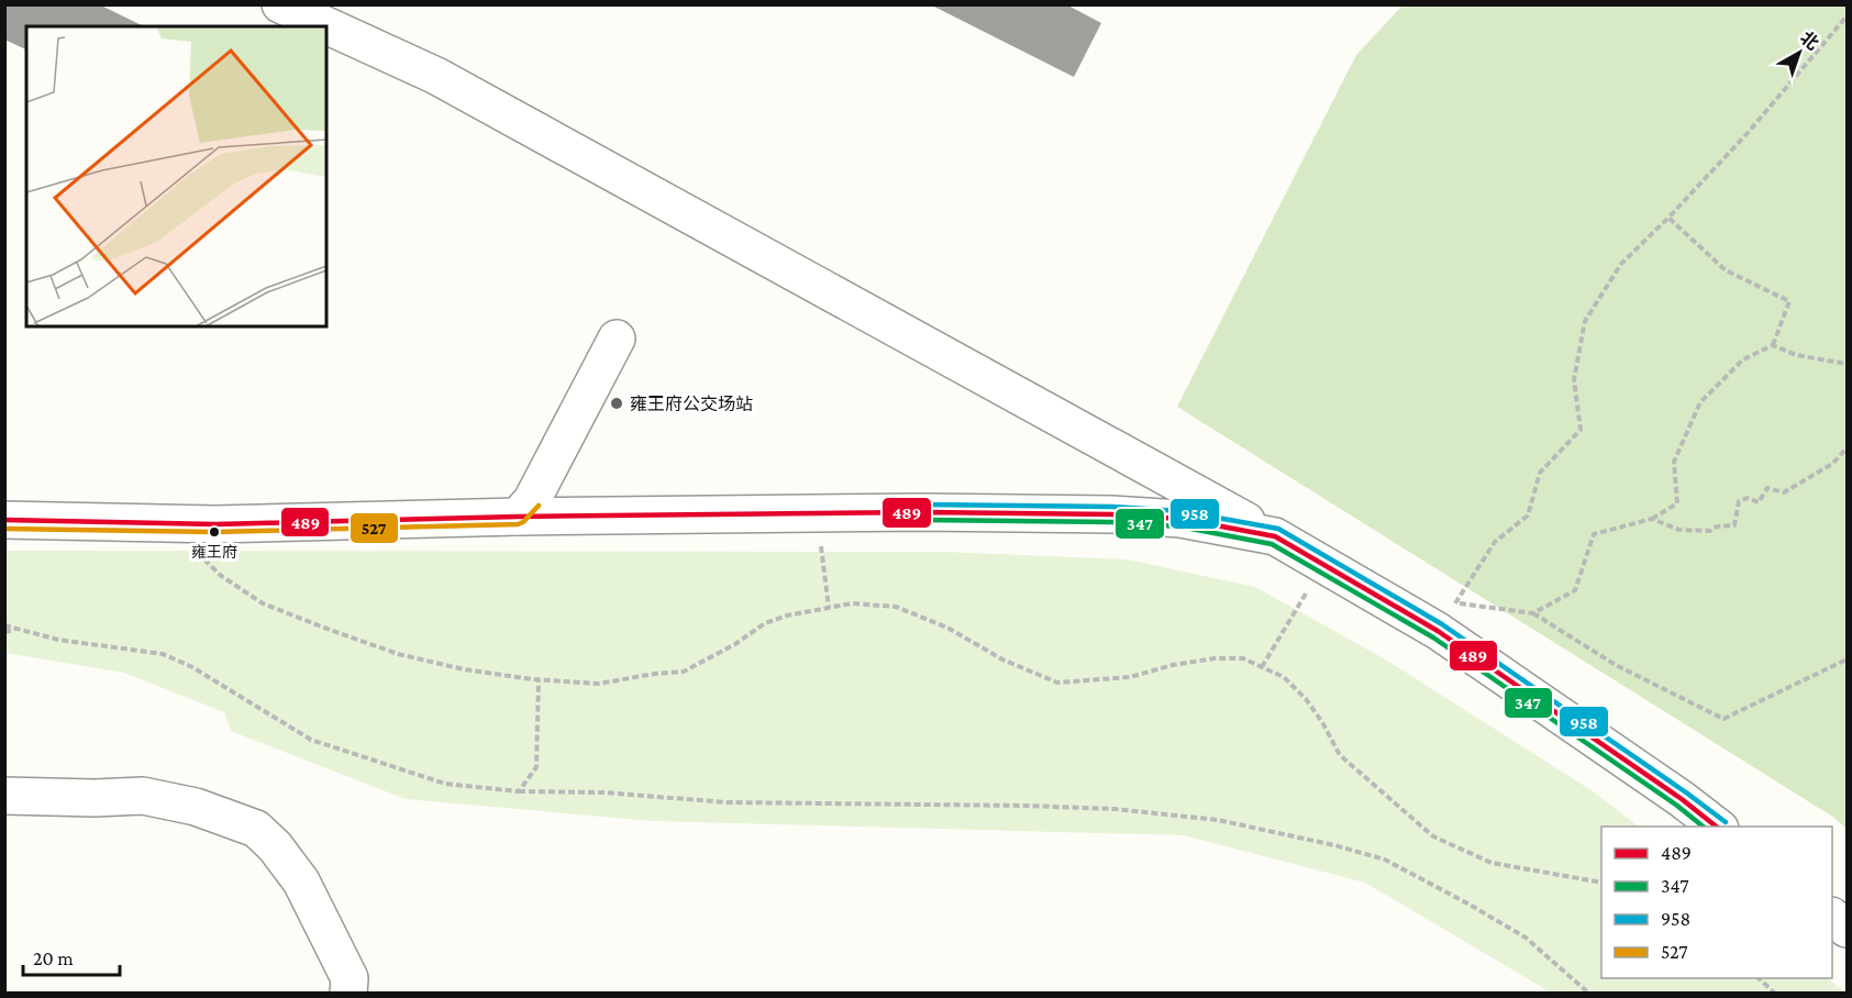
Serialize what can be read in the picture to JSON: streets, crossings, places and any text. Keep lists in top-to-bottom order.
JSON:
{
  "places": ["雍王府公交场站", "雍王府"],
  "lines": [
    "transit line 958",
    "transit line 527",
    "transit line 489",
    "transit line 347"
  ],
  "legend": [
    "489",
    "347",
    "958",
    "527"
  ],
  "scale_bar": "20 m",
  "north": "top right"
}
